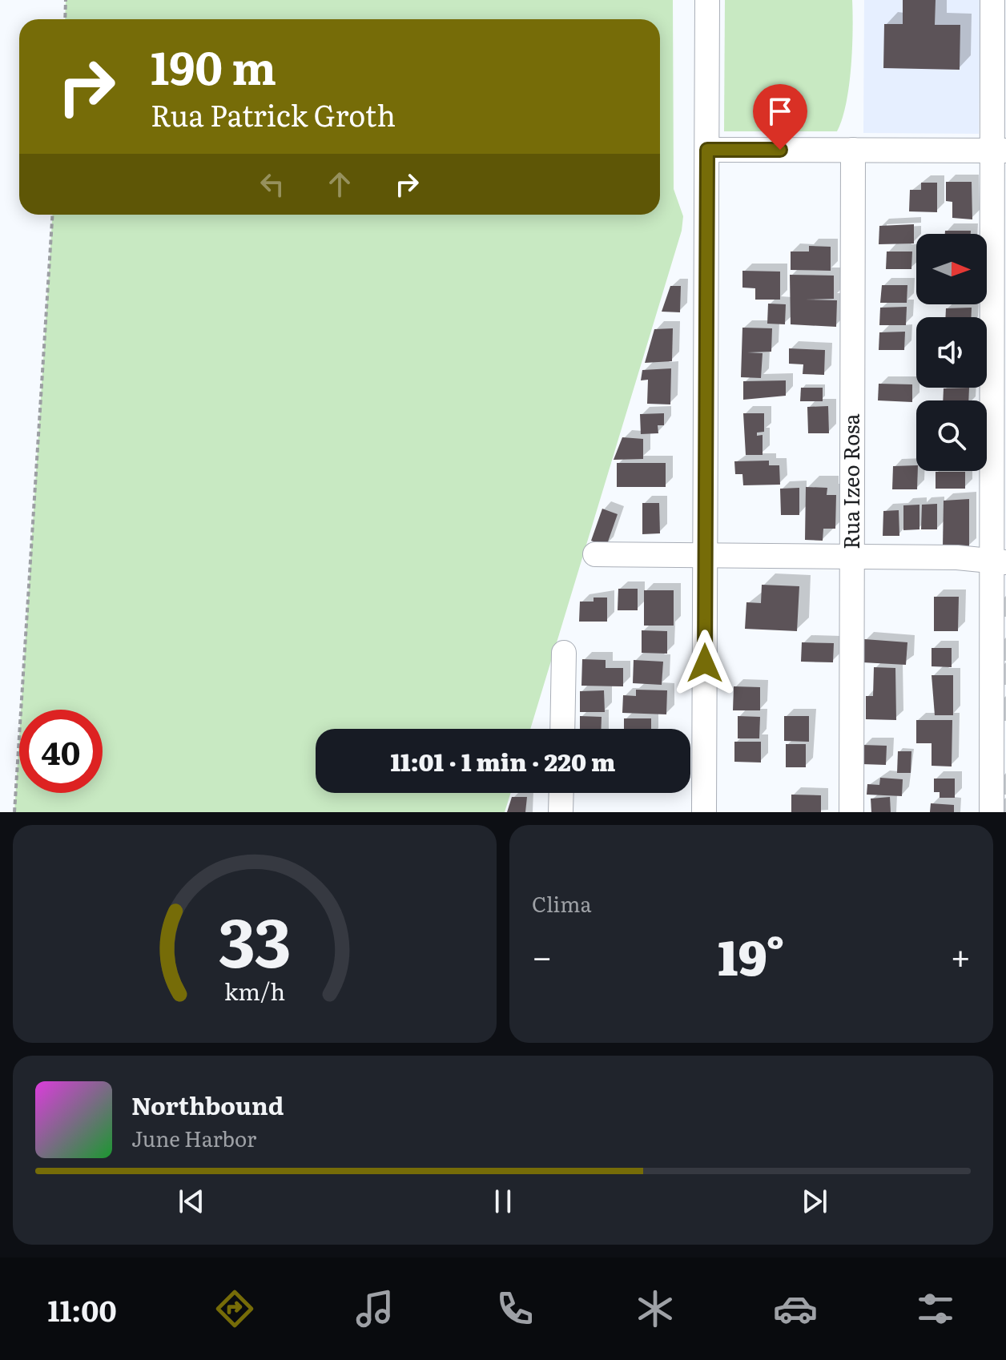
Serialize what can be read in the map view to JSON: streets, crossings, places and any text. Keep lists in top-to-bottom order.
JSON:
{
  "streets": {
    "street": ["Rua Izeo Rosa"]
  },
  "north": "right",
  "page": {
    "turn": ["190 m", "Rua Patrick Groth"],
    "limit": "40",
    "trip": "11:01 · 1 min · 220 m",
    "tile": "Clima",
    "heat": ["−", "19°", "+"],
    "song": ["Northbound", "June Harbor"],
    "tabs": "11:00",
    "gauge": ["33", "km/h"]
  }
}
